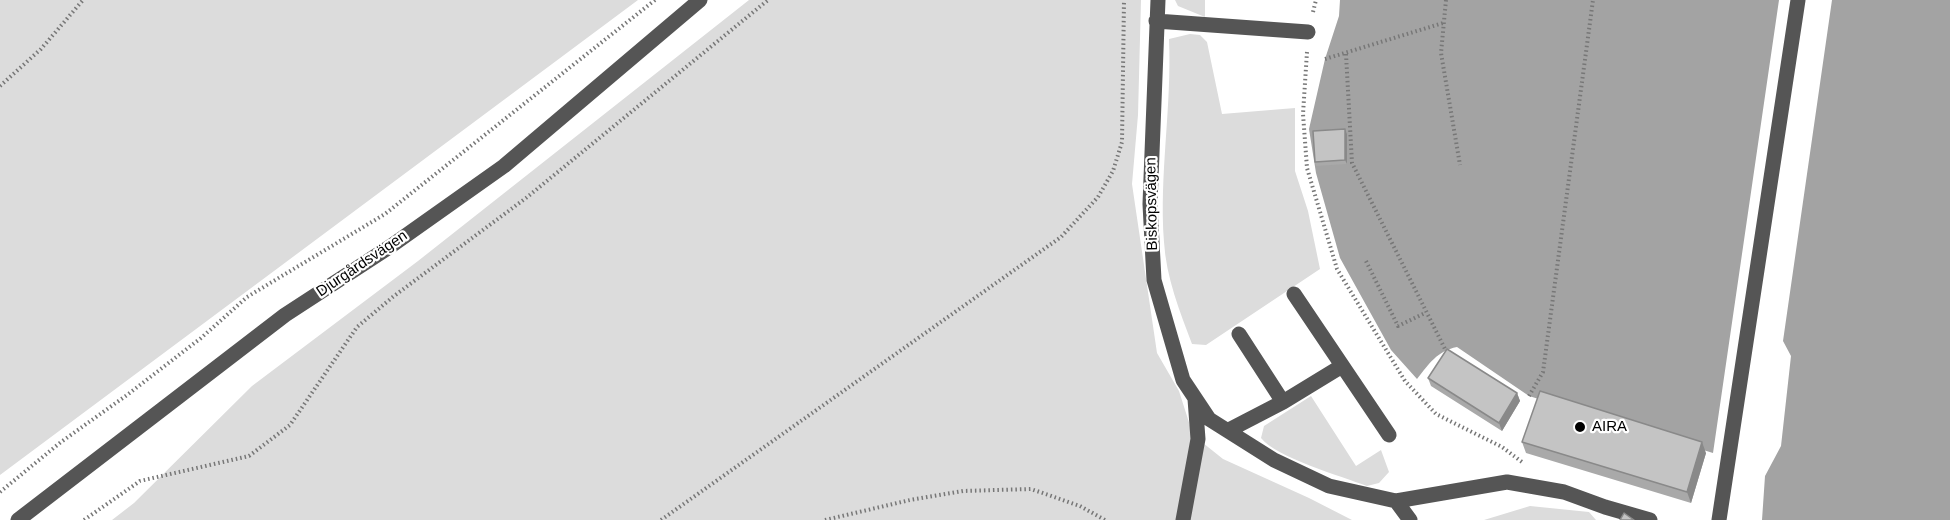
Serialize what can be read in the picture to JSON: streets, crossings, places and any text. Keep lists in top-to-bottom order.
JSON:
{
  "streets": {
    "street": ["Biskopsvägen", "Djurgårdsvägen"]
  },
  "places": ["AIRA"]
}
